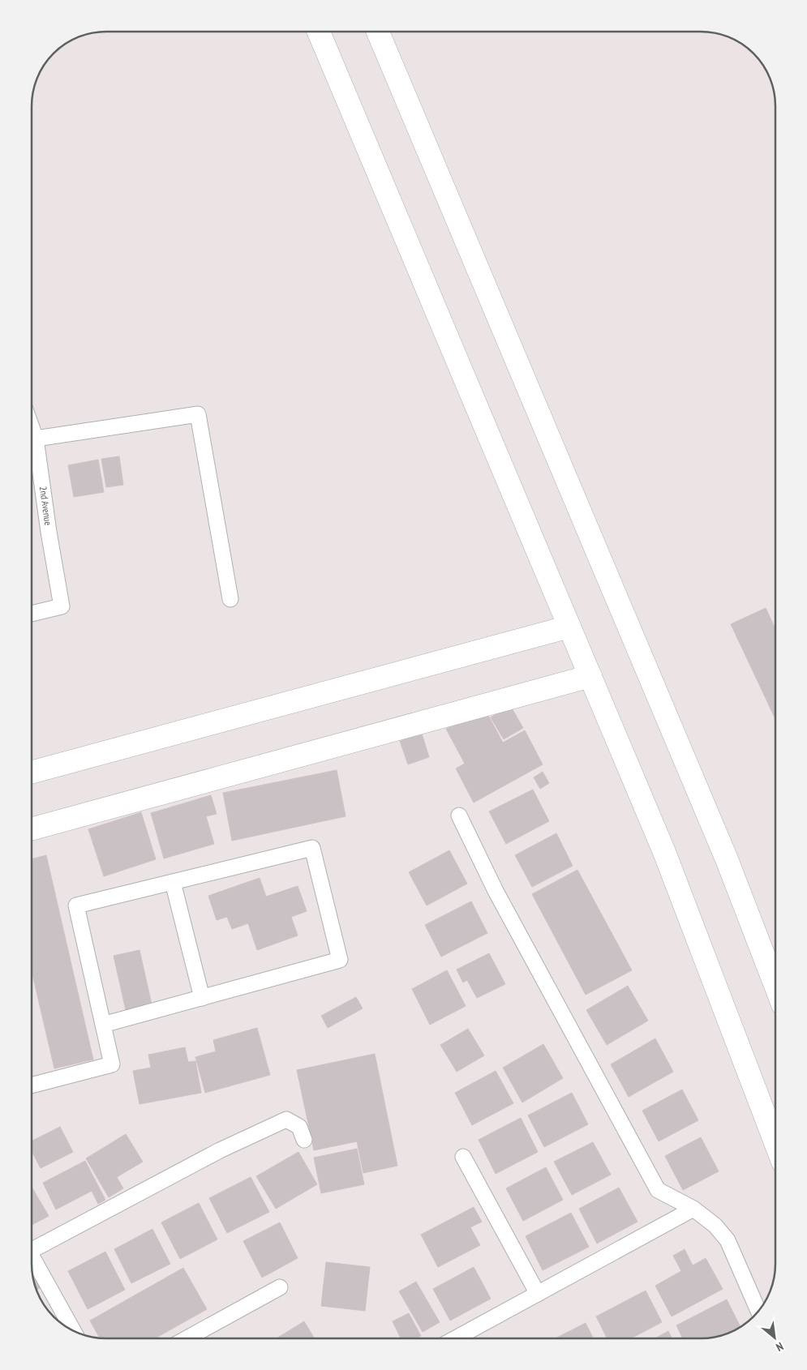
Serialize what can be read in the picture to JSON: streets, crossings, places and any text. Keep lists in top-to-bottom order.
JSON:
{
  "streets": {
    "street": ["2nd Avenue"]
  },
  "north": "bottom right"
}
